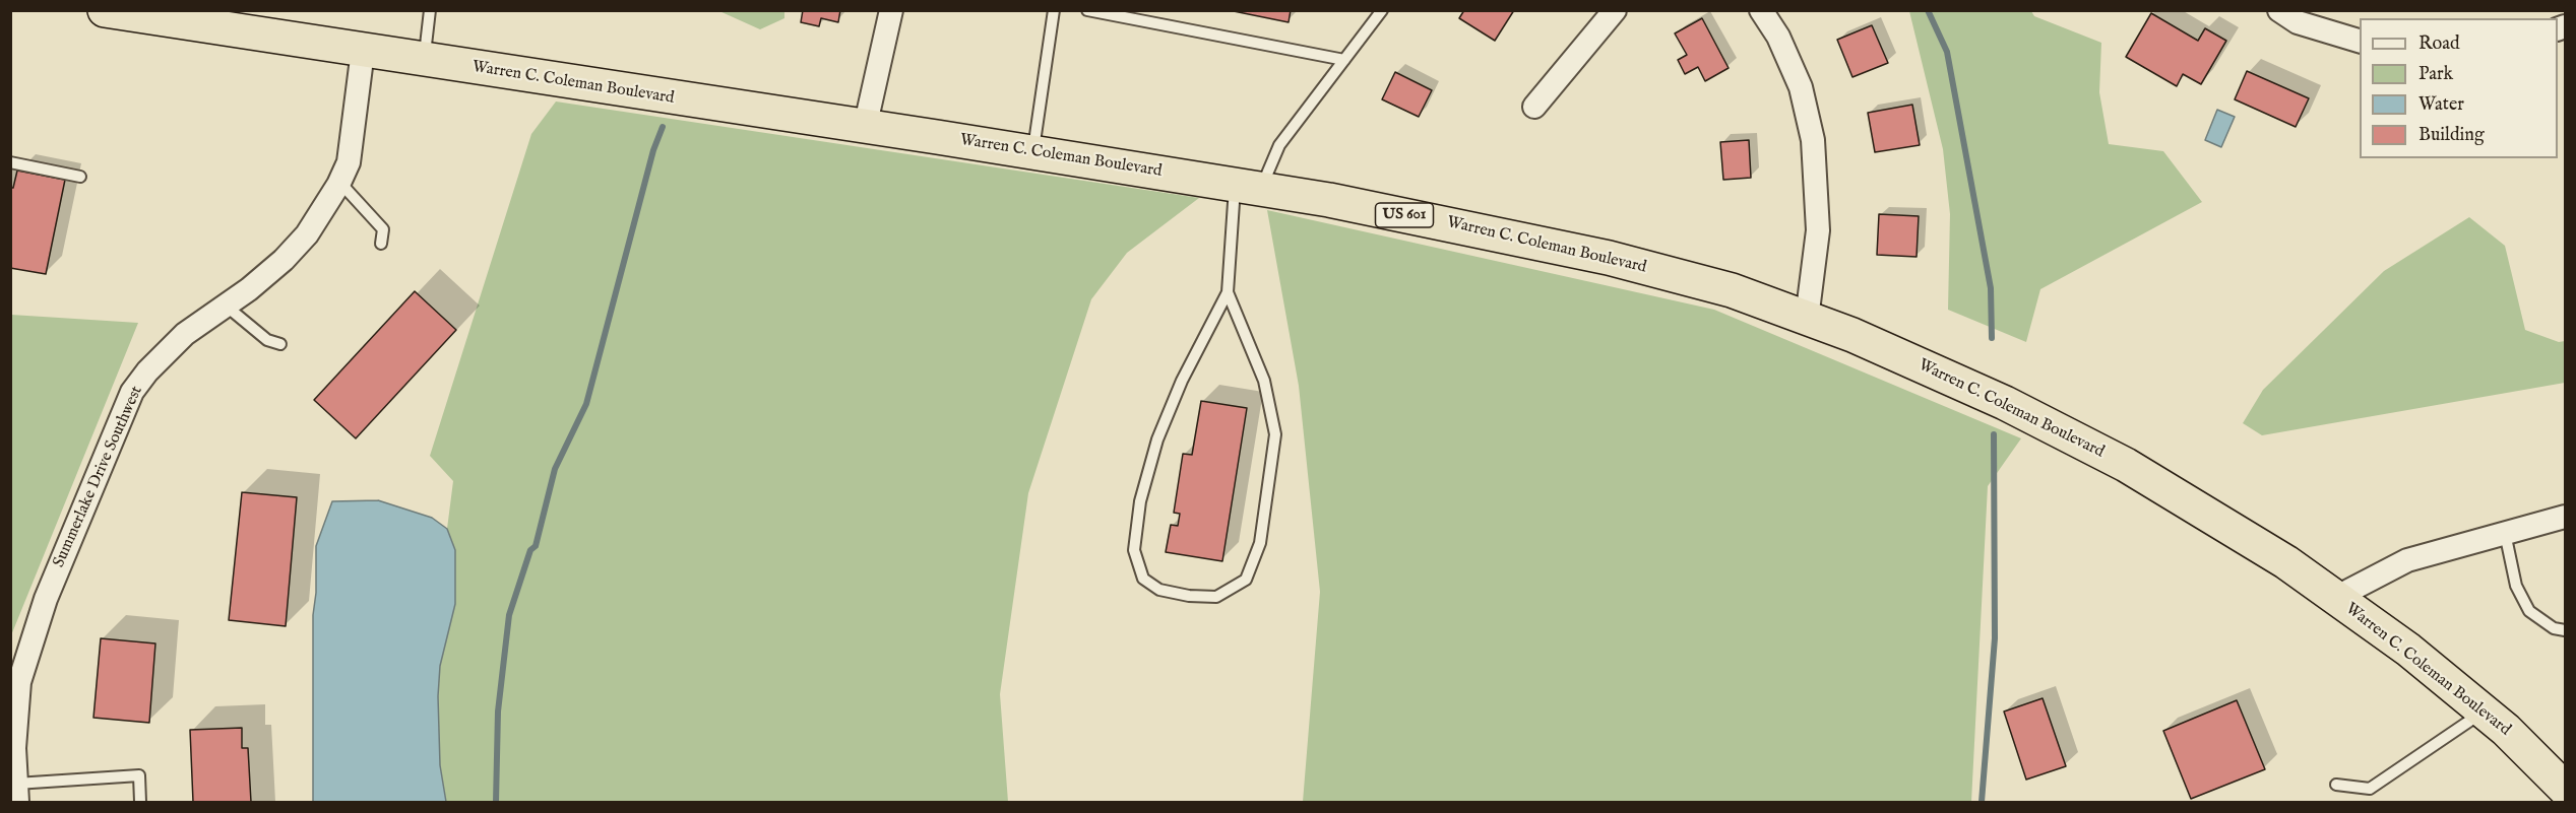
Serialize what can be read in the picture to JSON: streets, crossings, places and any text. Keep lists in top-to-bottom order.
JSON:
{
  "streets": {
    "highway": ["Warren C. Coleman Boulevard", "US 601"],
    "street": ["Summerlake Drive Southwest"]
  },
  "crossings": [
    ["Warren C. Coleman Boulevard", "Summerlake Drive Southwest"]
  ],
  "legend": [
    "Road",
    "Park",
    "Water",
    "Building"
  ]
}
